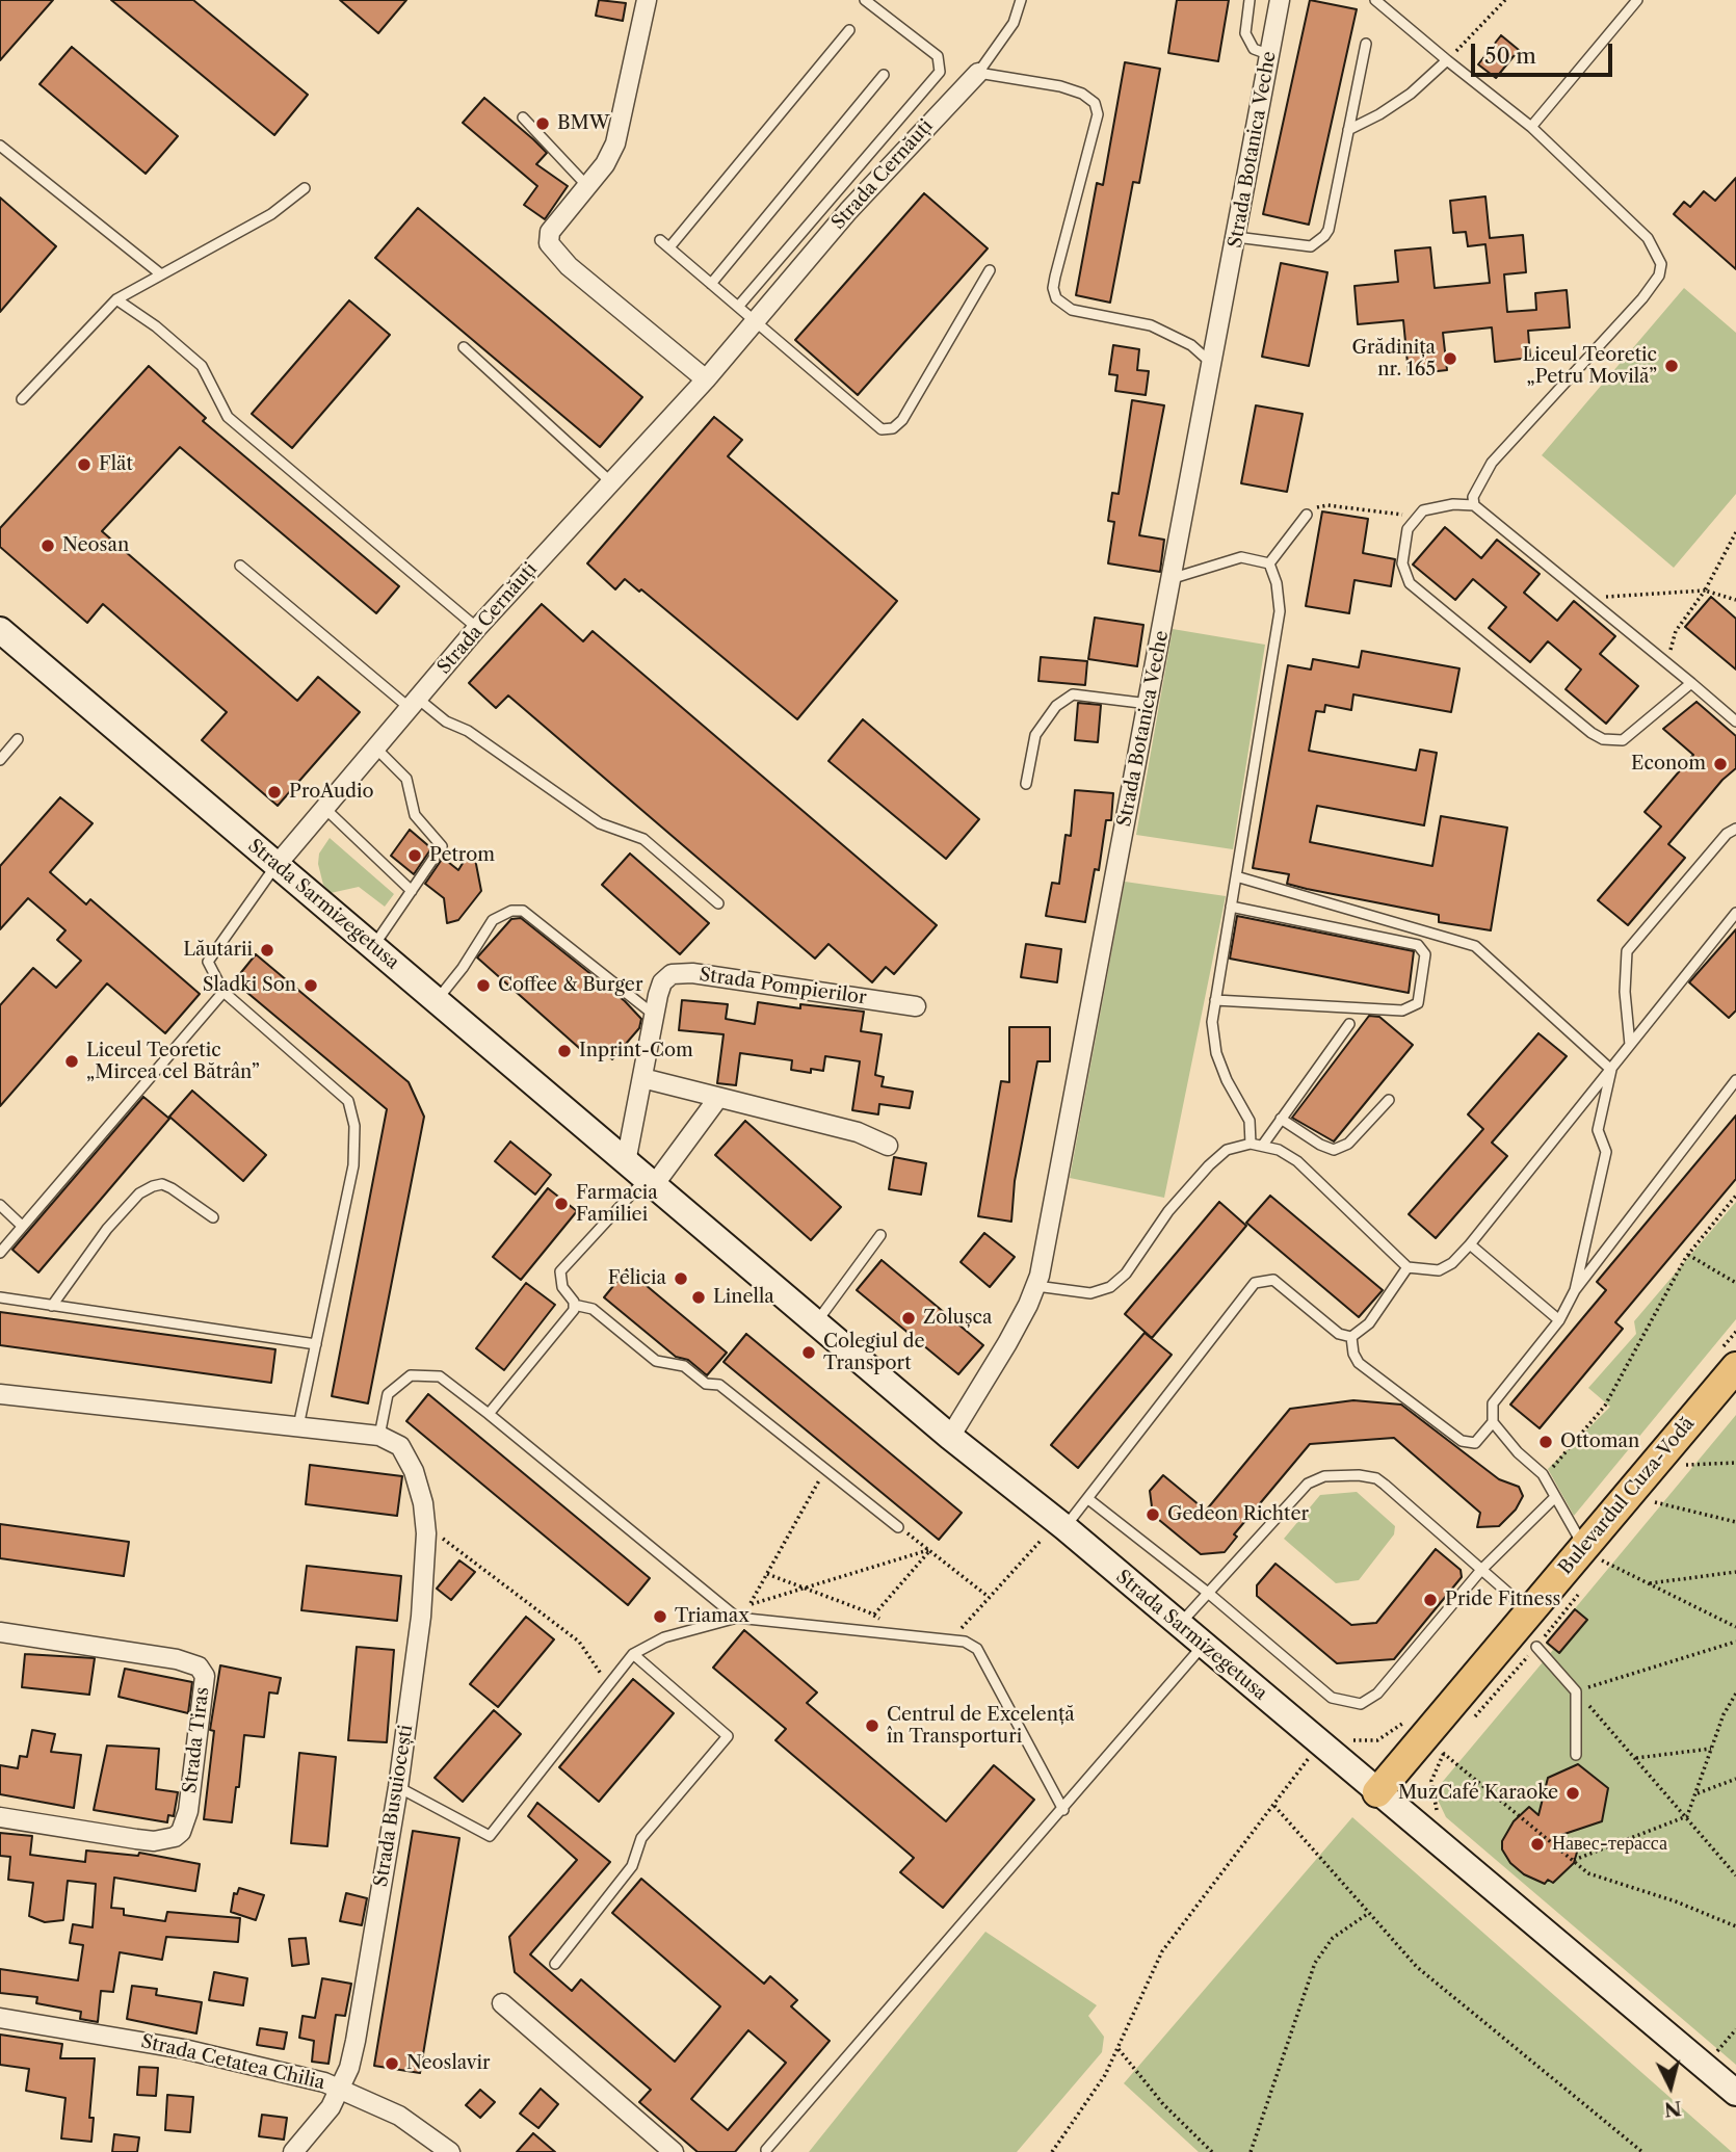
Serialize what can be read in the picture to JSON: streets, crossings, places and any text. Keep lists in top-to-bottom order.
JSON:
{
  "streets": {
    "main road": ["Strada Sarmizegetusa", "Bulevardul Cuza-Vodă"],
    "street": [
      "Strada Botanica Veche",
      "Strada Cernăuți",
      "Strada Pompierilor",
      "Strada Tiras",
      "Strada Busuiocești",
      "Strada Cetatea Chilia"
    ]
  },
  "crossings": [
    ["Strada Botanica Veche", "Strada Sarmizegetusa"],
    ["Strada Cernăuți", "Strada Sarmizegetusa"],
    ["Strada Sarmizegetusa", "Strada Pompierilor"],
    ["Strada Sarmizegetusa", "Bulevardul Cuza-Vodă"],
    ["Strada Busuiocești", "Strada Cetatea Chilia"]
  ],
  "places": [
    "BMW",
    "Grădinița nr. 165",
    "Liceul Teoretic „Petru Movilă”",
    "Flät",
    "Neosan",
    "Econom",
    "ProAudio",
    "Petrom",
    "Lăutarii",
    "Sladki Son",
    "Coffee & Burger",
    "Inprint-Com",
    "Liceul Teoretic „Mircea cel Bătrân”",
    "Farmacia Familiei",
    "Felicia",
    "Linella",
    "Zolușca",
    "Colegiul de Transport",
    "Ottoman",
    "Gedeon Richter",
    "Pride Fitness",
    "Triamax",
    "Centrul de Excelență în Transporturi",
    "MuzCafé Karaoke",
    "Навес-терасса",
    "Neoslavir"
  ],
  "scale_bar": "50 m",
  "north": "bottom"
}
